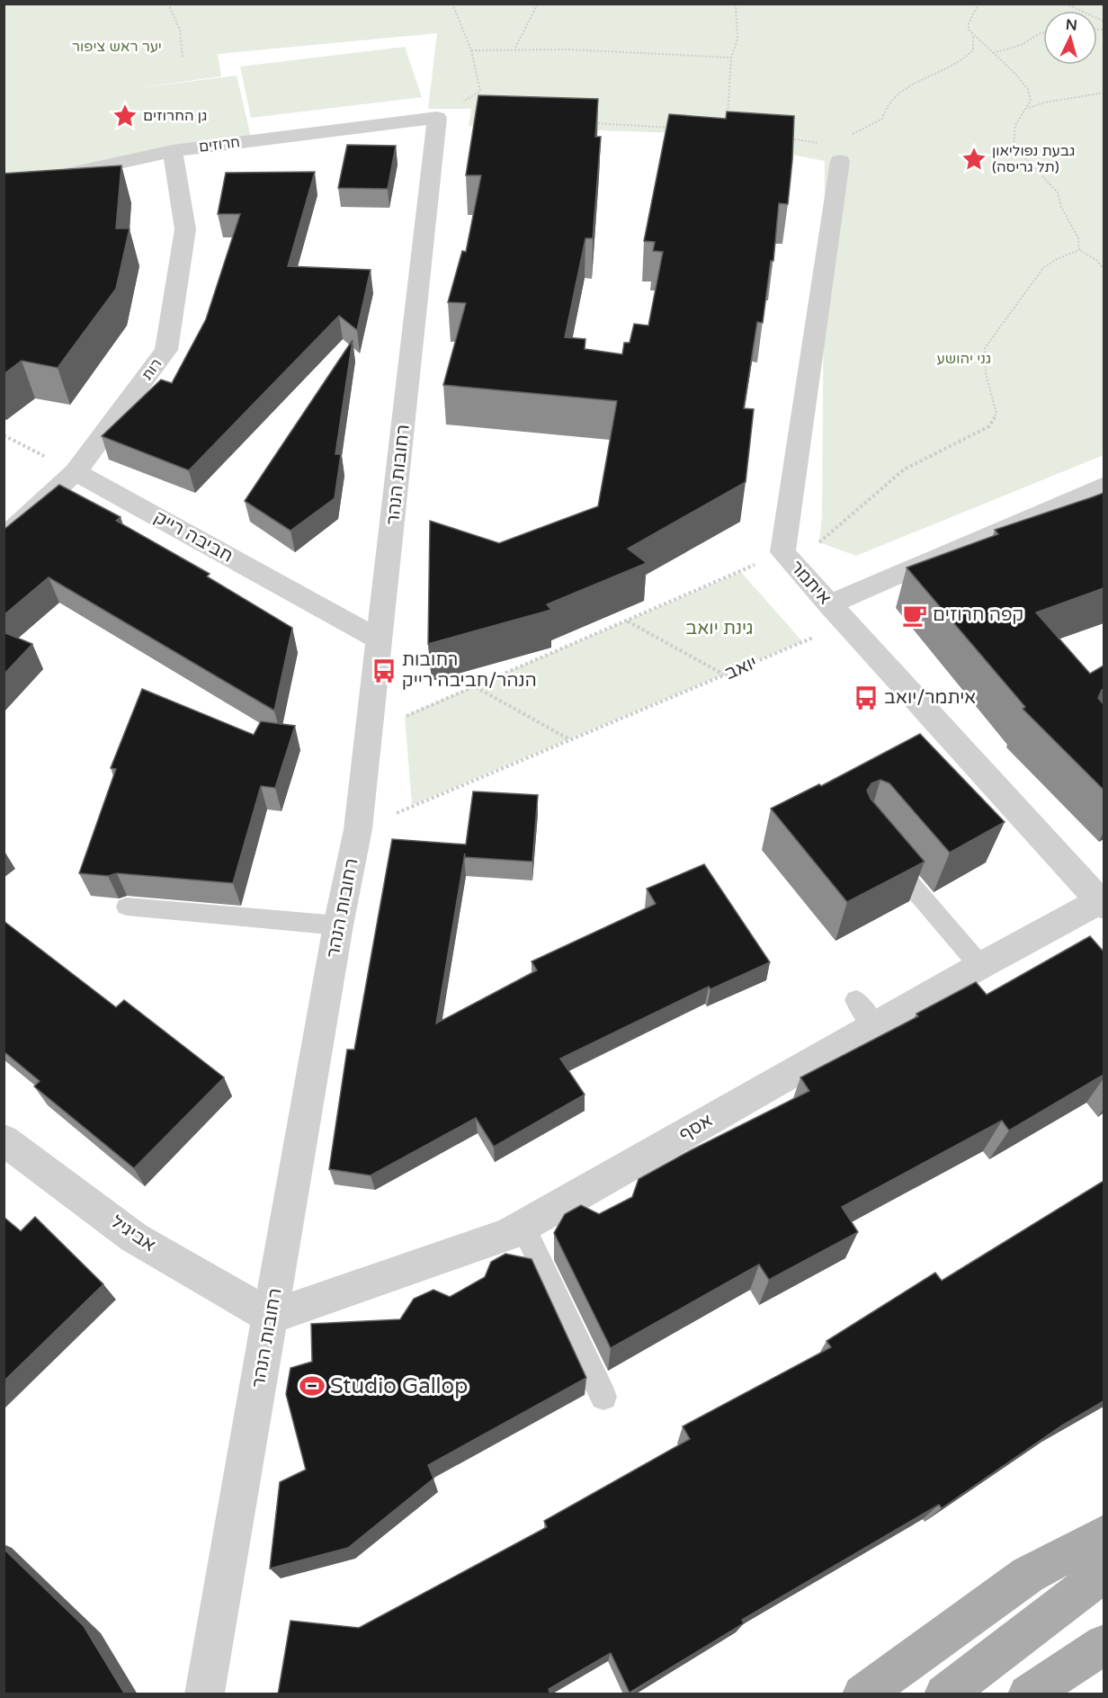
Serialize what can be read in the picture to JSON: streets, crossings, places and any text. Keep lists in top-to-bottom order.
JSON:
{
  "streets": {
    "street": [
      "חרוזים",
      "רות",
      "רחובות הנהר",
      "חביבה רייק",
      "איתמר",
      "אסף",
      "אביגיל"
    ],
    "path": ["יואב"]
  },
  "crossings": [
    ["חרוזים", "רות"],
    ["חרוזים", "רחובות הנהר"],
    ["רות", "חביבה רייק"],
    ["רחובות הנהר", "חביבה רייק"],
    ["רחובות הנהר", "יואב"],
    ["רחובות הנהר", "אסף"],
    ["רחובות הנהר", "אביגיל"],
    ["איתמר", "יואב"],
    ["איתמר", "אסף"],
    ["אסף", "אביגיל"]
  ],
  "parks": ["יער ראש ציפור", "גני יהושע", "גינת יואב"],
  "places": {
    "place": ["גן החרוזים", "גבעת נפוליאון (תל גריסה)"],
    "cafe": ["קפה חרוזים"],
    "bus stop": ["רחובות הנהר/חביבה רייק", "איתמר/יואב"],
    "sports": ["Studio Gallop"]
  },
  "north": "top"
}
